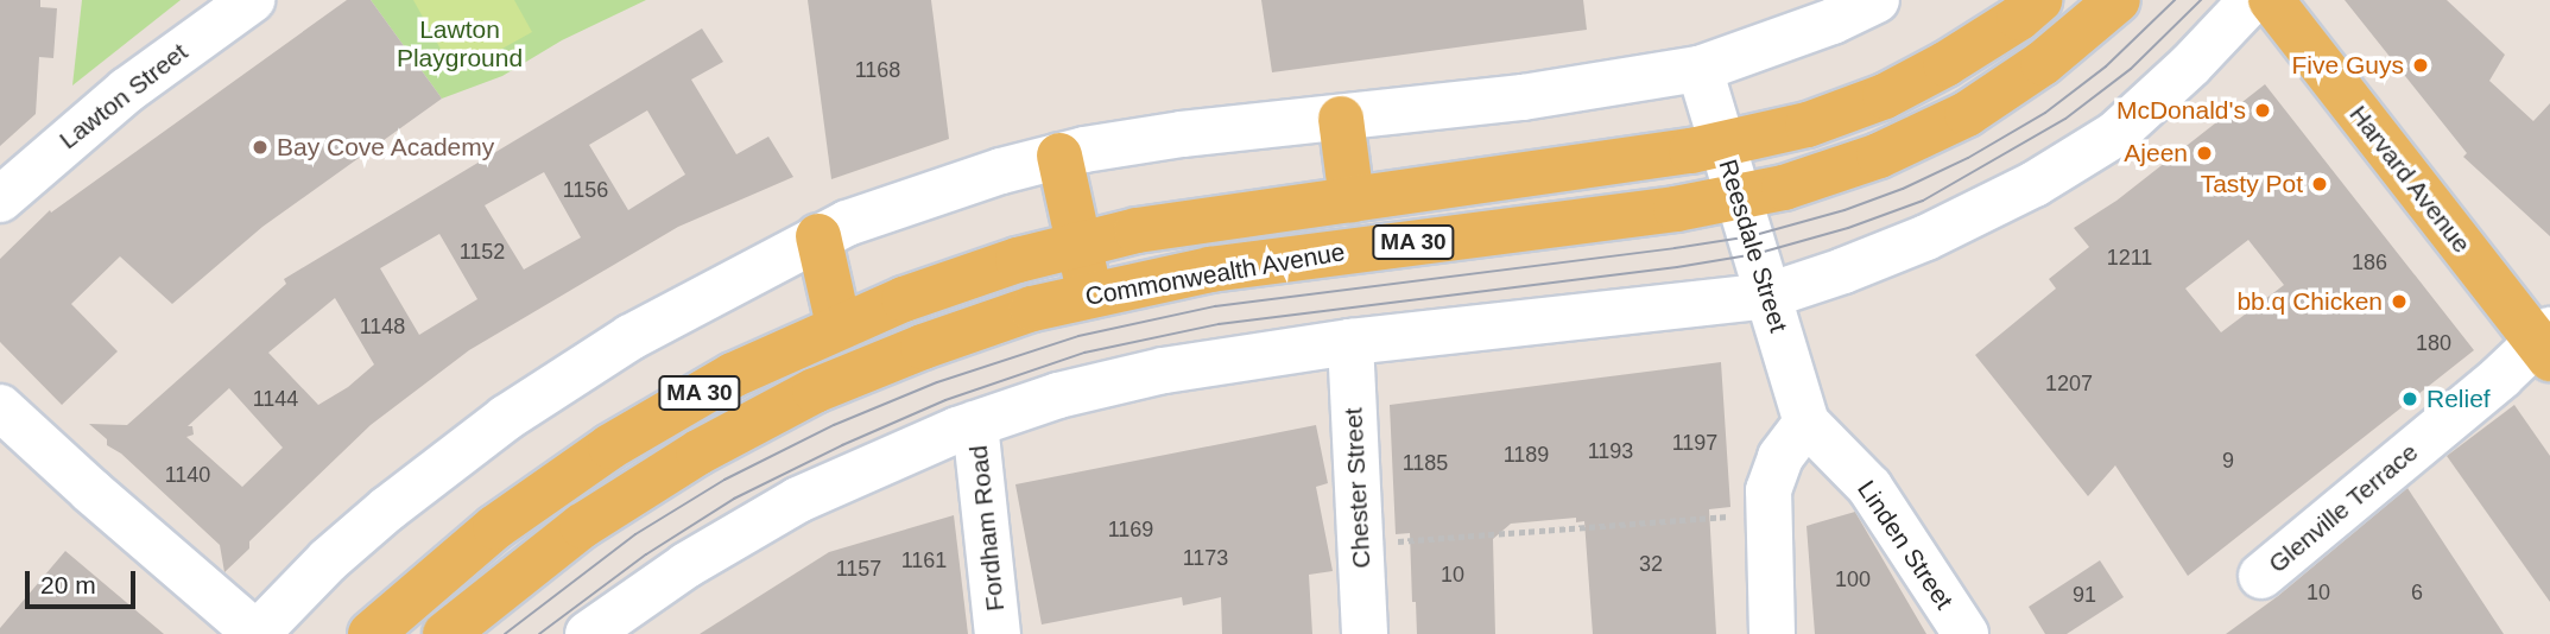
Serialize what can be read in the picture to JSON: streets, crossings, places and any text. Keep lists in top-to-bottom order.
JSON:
{
  "streets": {
    "main road": ["Harvard Avenue", "MA 30", "Commonwealth Avenue"],
    "street": [
      "Lawton Street",
      "Reesdale Street",
      "Chester Street",
      "Glenville Terrace",
      "Fordham Road",
      "Linden Street"
    ]
  },
  "crossings": [
    ["Harvard Avenue", "Glenville Terrace"],
    ["Reesdale Street", "Commonwealth Avenue"],
    ["Reesdale Street", "Linden Street"]
  ],
  "parks": ["Lawton Playground"],
  "places": [
    "Five Guys",
    "McDonald's",
    "Bay Cove Academy",
    "Ajeen",
    "Tasty Pot",
    "bb.q Chicken",
    "Relief"
  ],
  "house_numbers": [
    "1168",
    "1156",
    "1152",
    "1211",
    "186",
    "1148",
    "180",
    "1207",
    "1144",
    "1197",
    "1193",
    "1189",
    "9",
    "1185",
    "1140",
    "1169",
    "1173",
    "1161",
    "32",
    "1157",
    "10",
    "100",
    "10",
    "6",
    "91"
  ],
  "scale_bar": "20 m"
}
